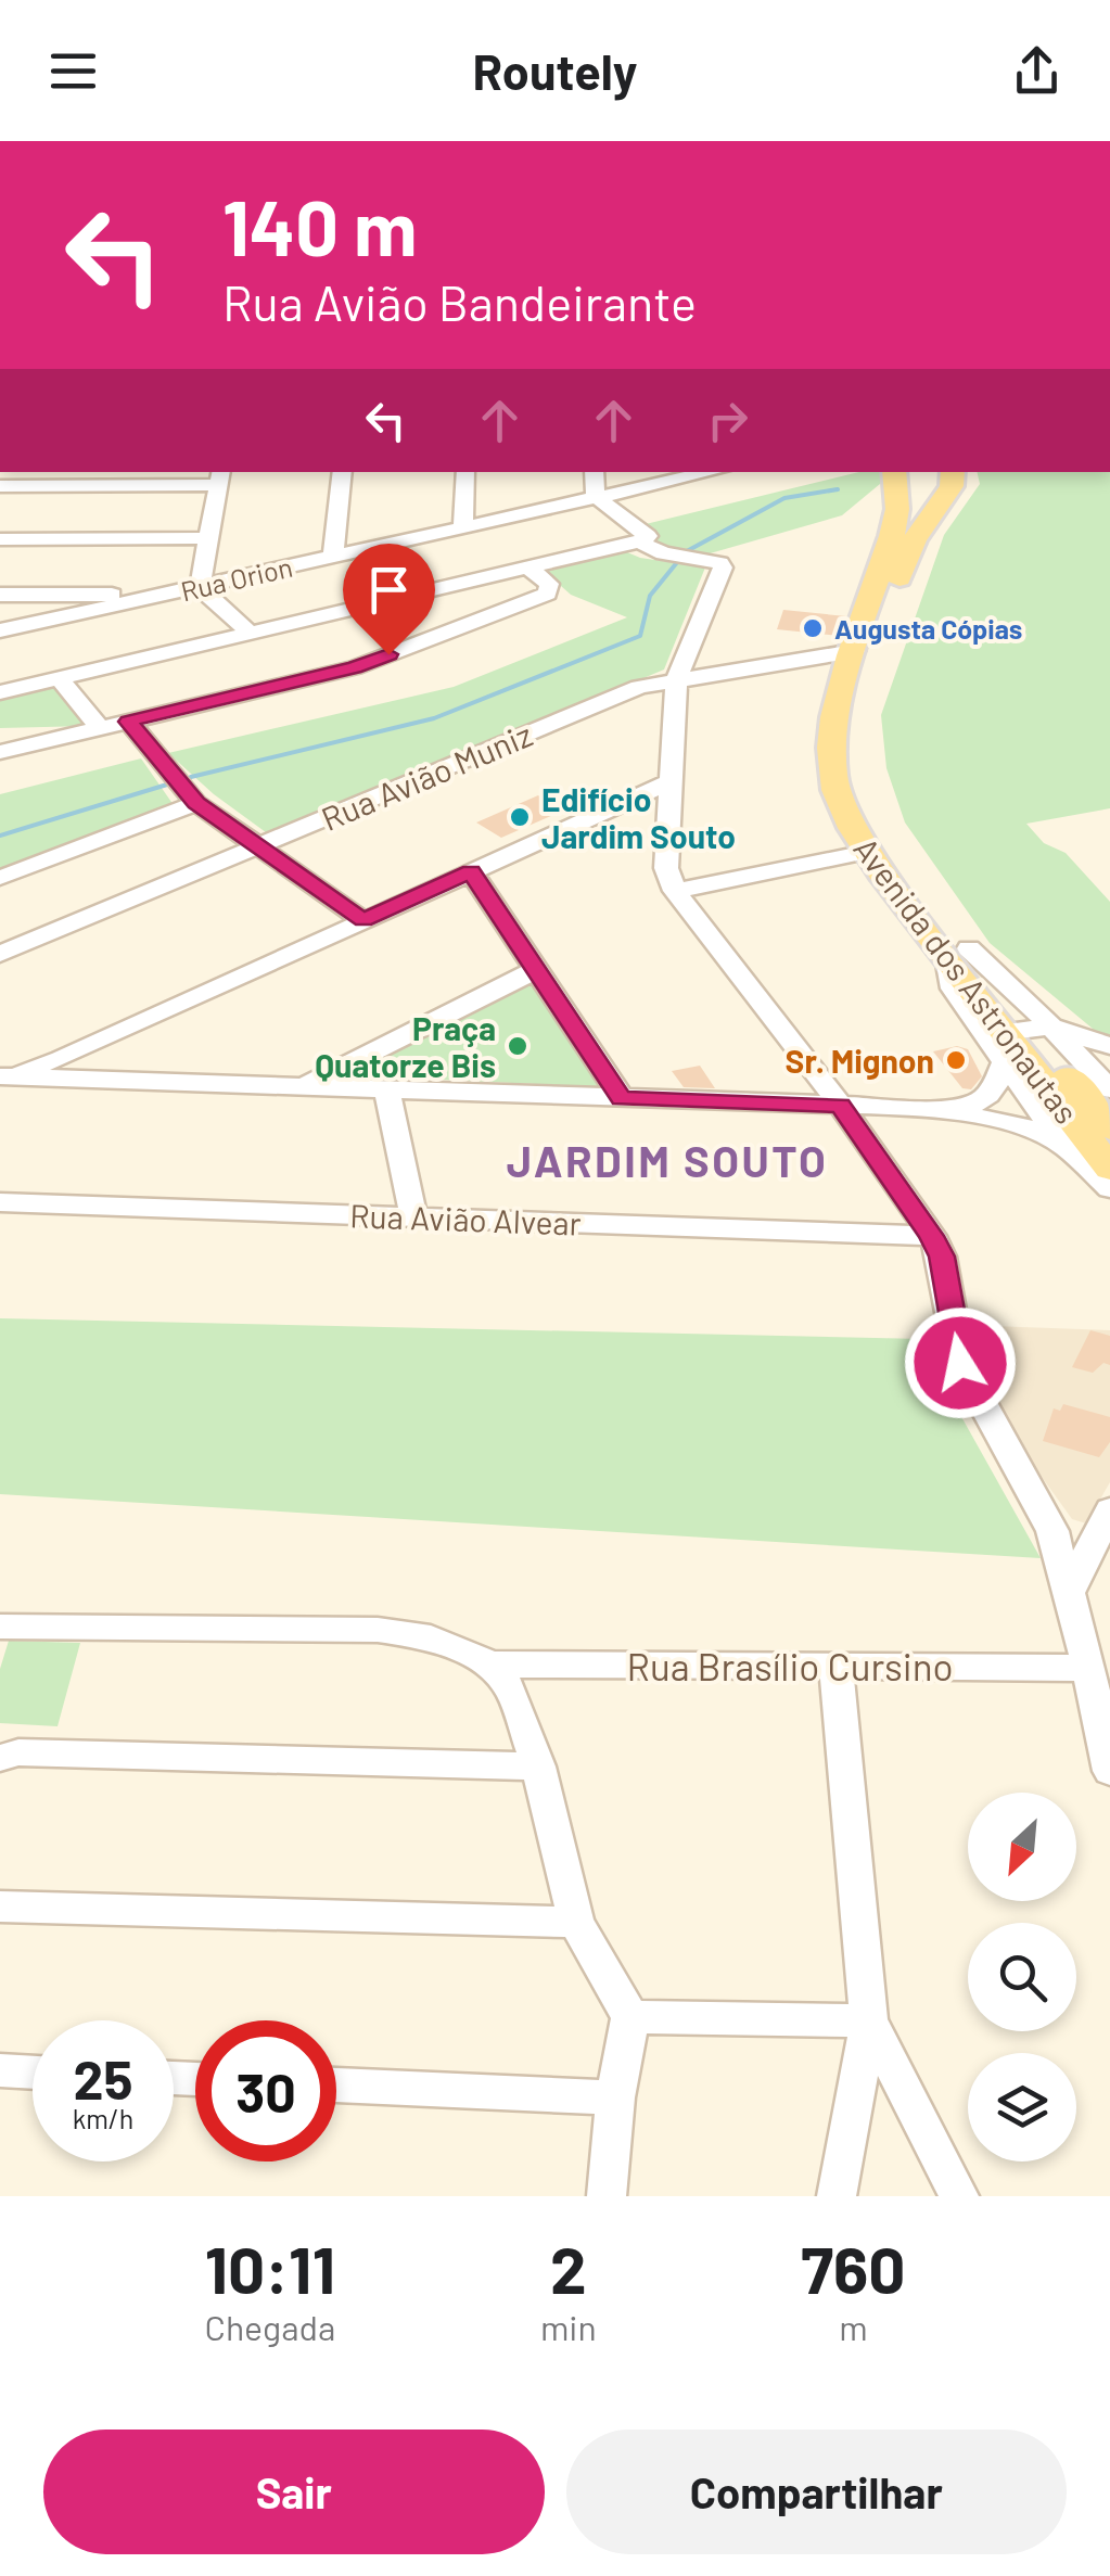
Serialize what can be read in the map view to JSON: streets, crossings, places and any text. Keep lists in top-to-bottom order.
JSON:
{
  "streets": {
    "main road": ["Avenida dos Astronautas"],
    "street": [
      "Rua Orion",
      "Rua Avião Muniz",
      "Rua Avião Alvear",
      "Rua Brasílio Cursino"
    ]
  },
  "crossings": [
    ["Rua Avião Muniz", "Avenida dos Astronautas"]
  ],
  "districts": ["JARDIM SOUTO"],
  "places": [
    "Augusta Cópias",
    "Edifício Jardim Souto",
    "Praça Quatorze Bis",
    "Sr. Mignon"
  ],
  "north": "bottom left",
  "page": {
    "header": "Routely",
    "turn": ["140 m", "Rua Avião Bandeirante"],
    "speed": "25 km/h",
    "limit": "30",
    "eta": [
      "10:11",
      "Chegada",
      "2",
      "min",
      "760",
      "m"
    ],
    "buttons": ["Sair", "Compartilhar"]
  }
}
